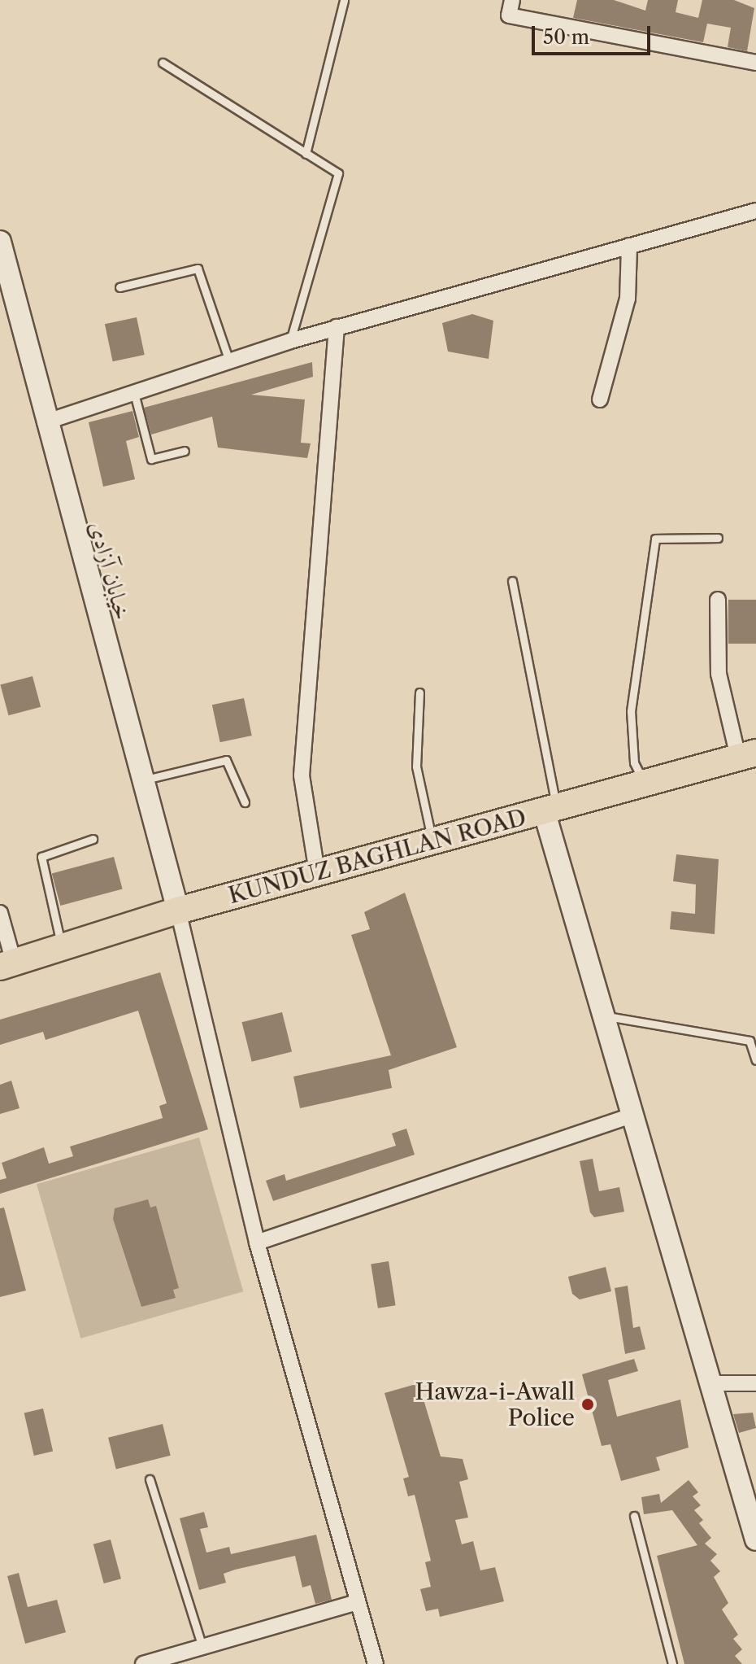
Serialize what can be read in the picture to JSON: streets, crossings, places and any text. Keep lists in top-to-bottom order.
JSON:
{
  "streets": {
    "highway": ["KUNDUZ BAGHLAN ROAD"],
    "street": ["خیابان آزادی"]
  },
  "crossings": [
    ["خیابان آزادی", "KUNDUZ BAGHLAN ROAD"]
  ],
  "places": ["Hawza-i-Awall Police"],
  "scale_bar": "50 m"
}
